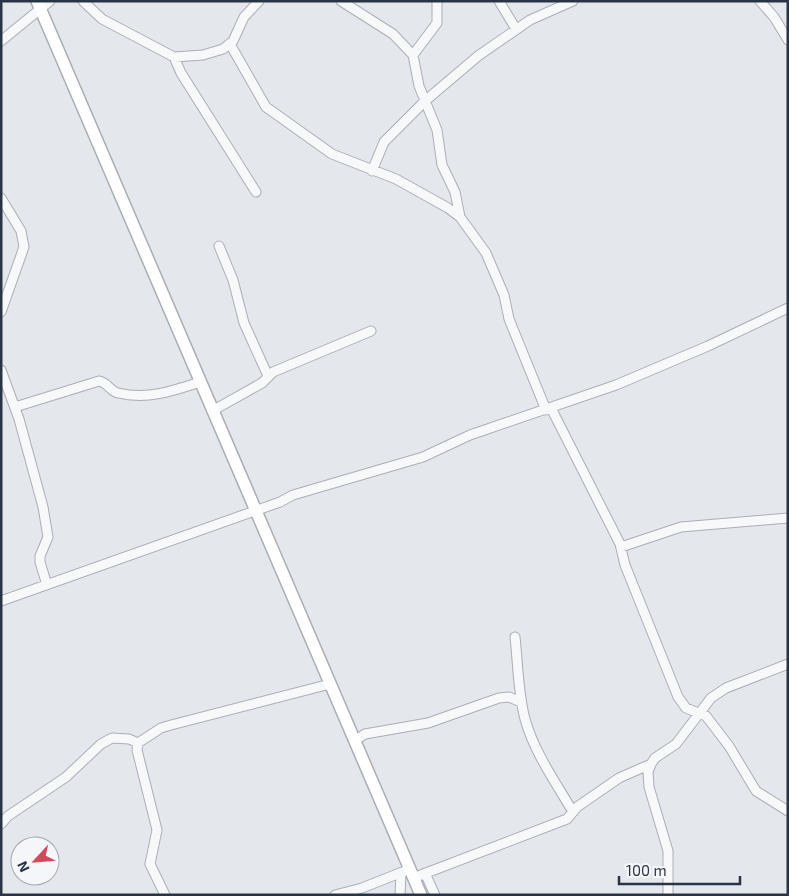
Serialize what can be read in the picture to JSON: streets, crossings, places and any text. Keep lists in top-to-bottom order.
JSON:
{
  "scale_bar": "100 m",
  "north": "bottom left"
}
